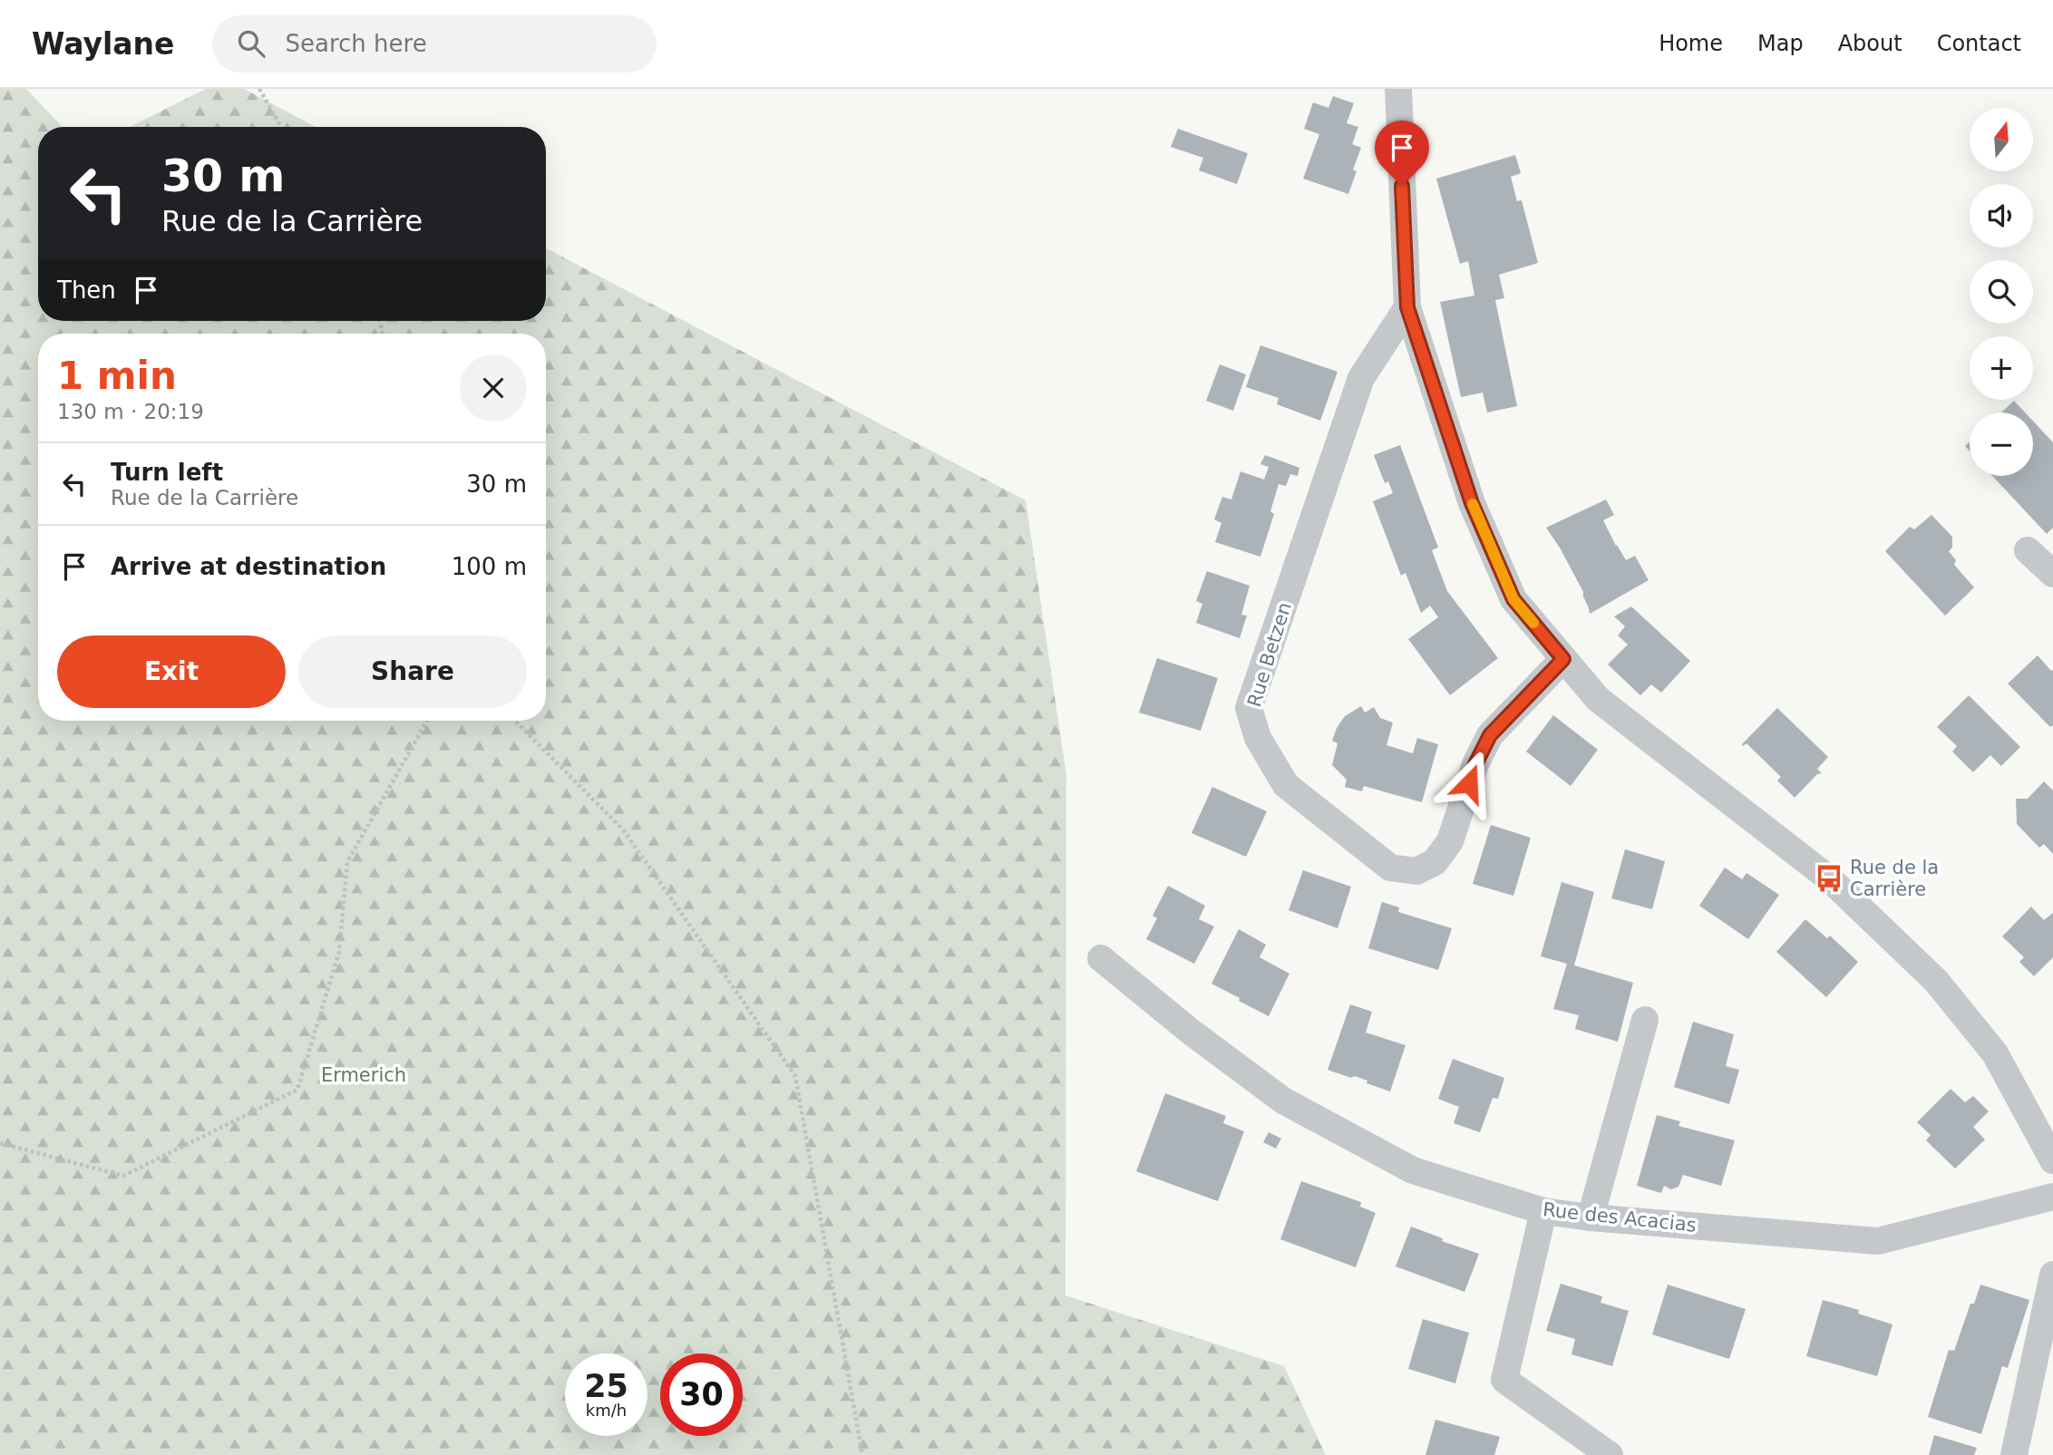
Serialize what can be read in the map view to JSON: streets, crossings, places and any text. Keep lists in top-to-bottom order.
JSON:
{
  "streets": {
    "street": ["Rue Betzen", "Rue des Acacias"]
  },
  "parks": ["Ermerich"],
  "places": {
    "bus stop": ["Rue de la Carrière"]
  },
  "north": "top",
  "page": {
    "header": "Waylane",
    "search": "Search here",
    "nav": [
      "Home",
      "Map",
      "About",
      "Contact"
    ],
    "map_buttons": ["+", "−"],
    "turn": ["30 m", "Rue de la Carrière"],
    "then": "Then",
    "heading": ["1 min", "130 m · 20:19"],
    "list": [
      {
        "name": "Turn left",
        "note": "Rue de la Carrière",
        "value": "30 m"
      },
      {
        "name": "Arrive at destination",
        "value": "100 m"
      }
    ],
    "buttons": ["Exit", "Share"],
    "speed": "25 km/h",
    "limit": "30"
  }
}
